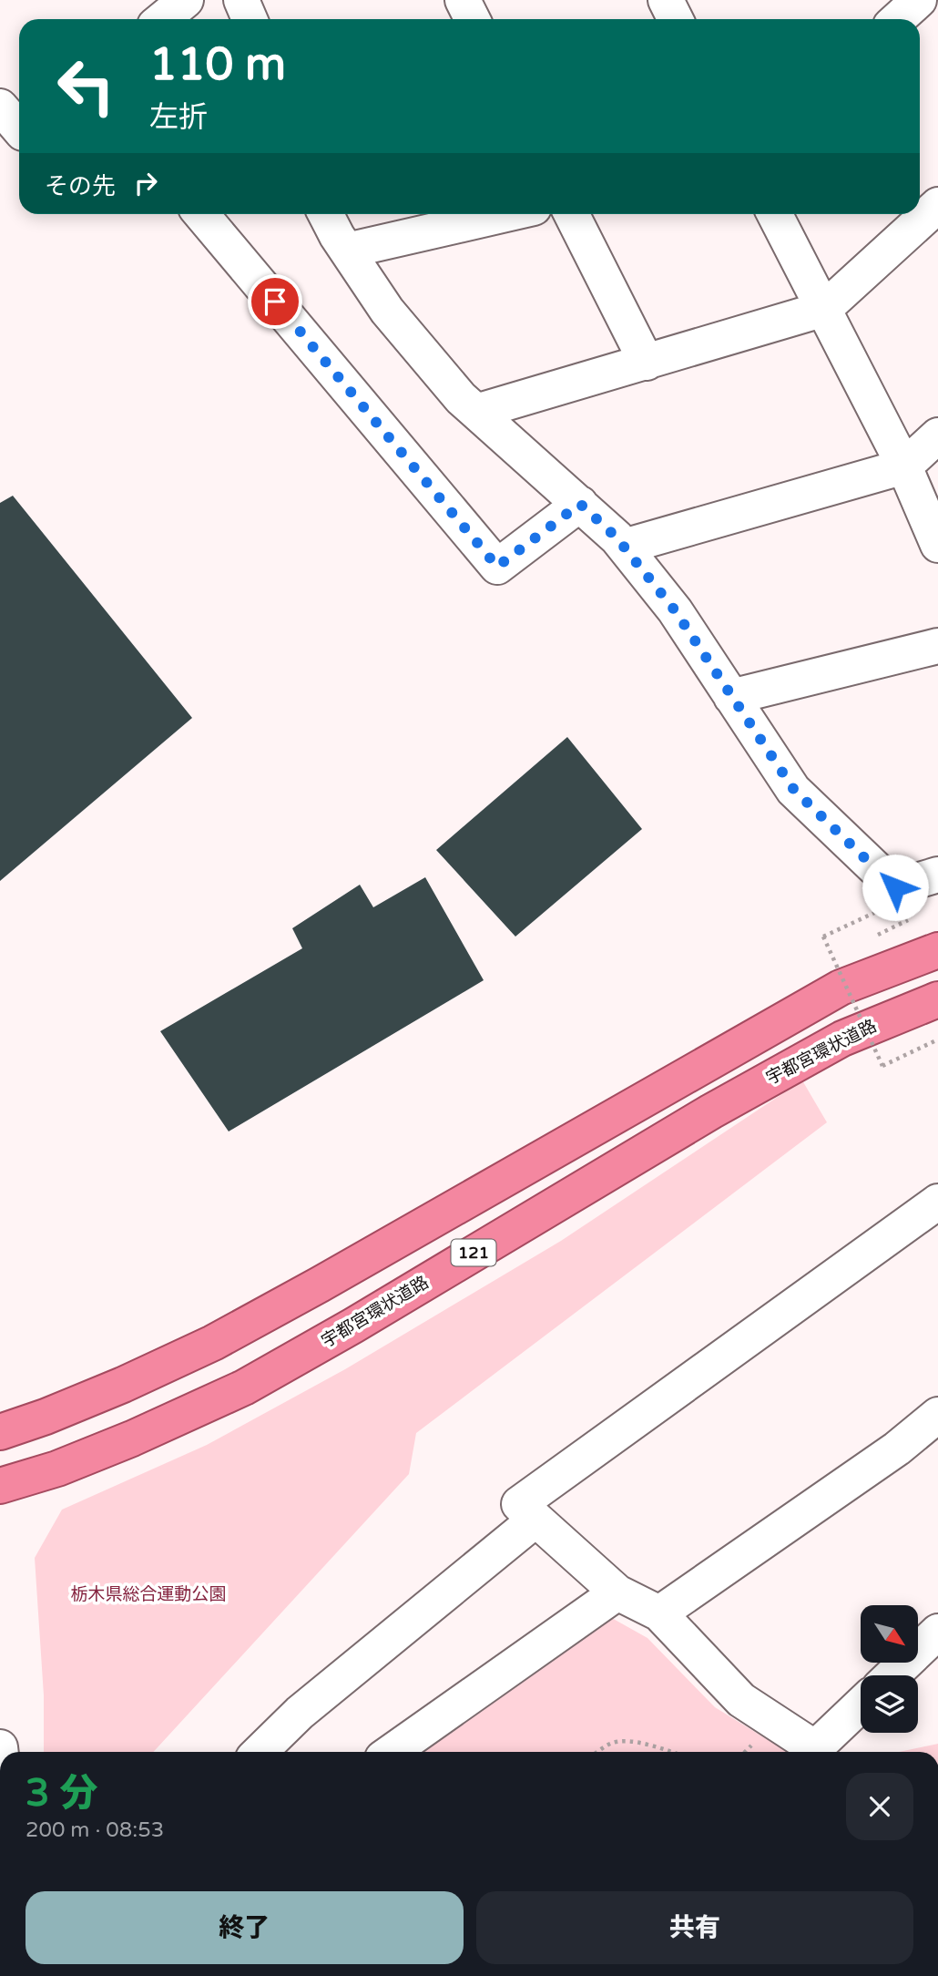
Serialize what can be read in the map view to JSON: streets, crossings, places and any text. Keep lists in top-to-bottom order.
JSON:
{
  "streets": {
    "highway": ["宇都宮環状道路", "121"]
  },
  "parks": ["栃木県総合運動公園"],
  "north": "bottom right",
  "page": {
    "turn": ["110 m", "左折"],
    "then": "その先",
    "heading": ["3 分", "200 m · 08:53"],
    "buttons": ["終了", "共有"]
  }
}
